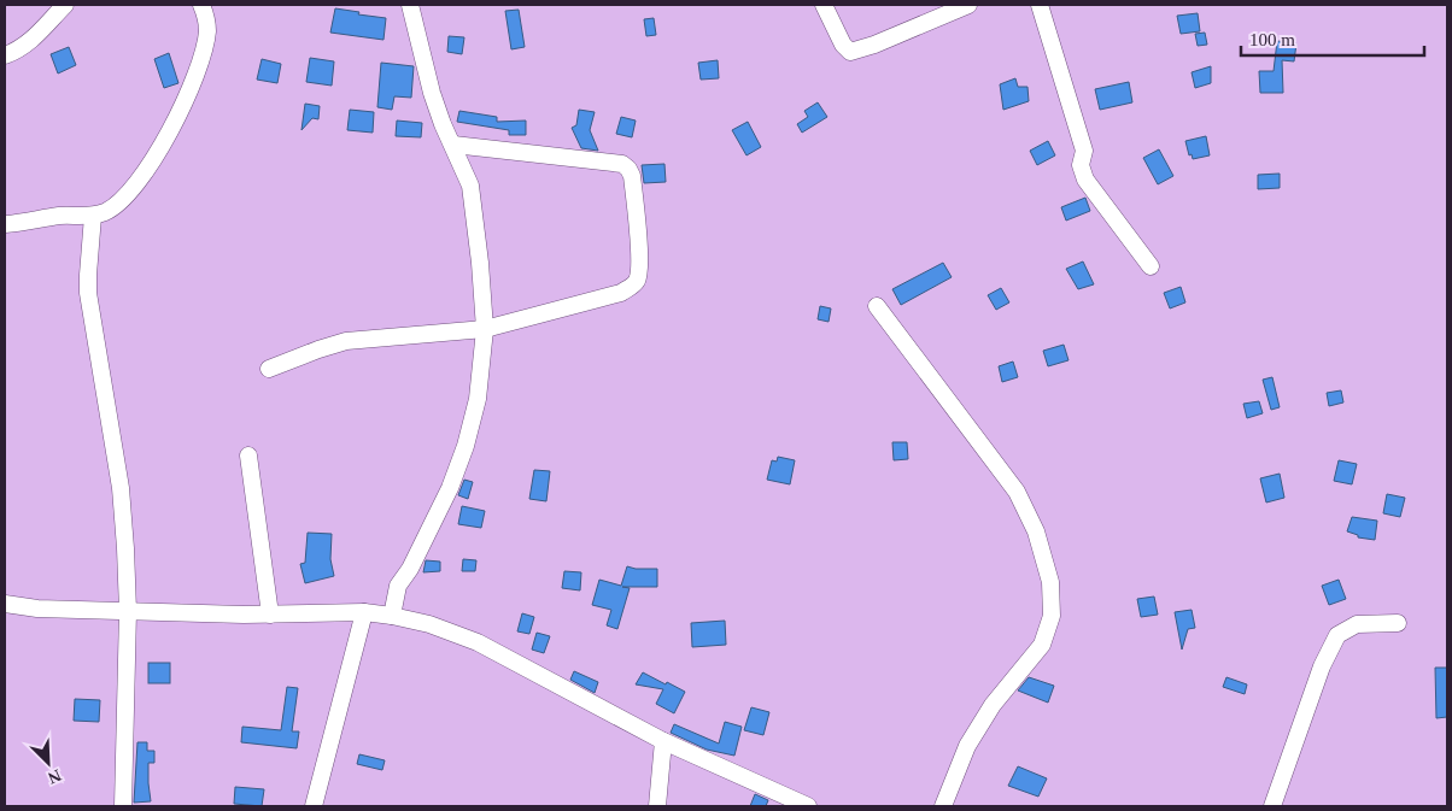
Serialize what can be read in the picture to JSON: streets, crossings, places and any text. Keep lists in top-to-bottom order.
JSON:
{
  "scale_bar": "100 m",
  "north": "bottom right"
}
